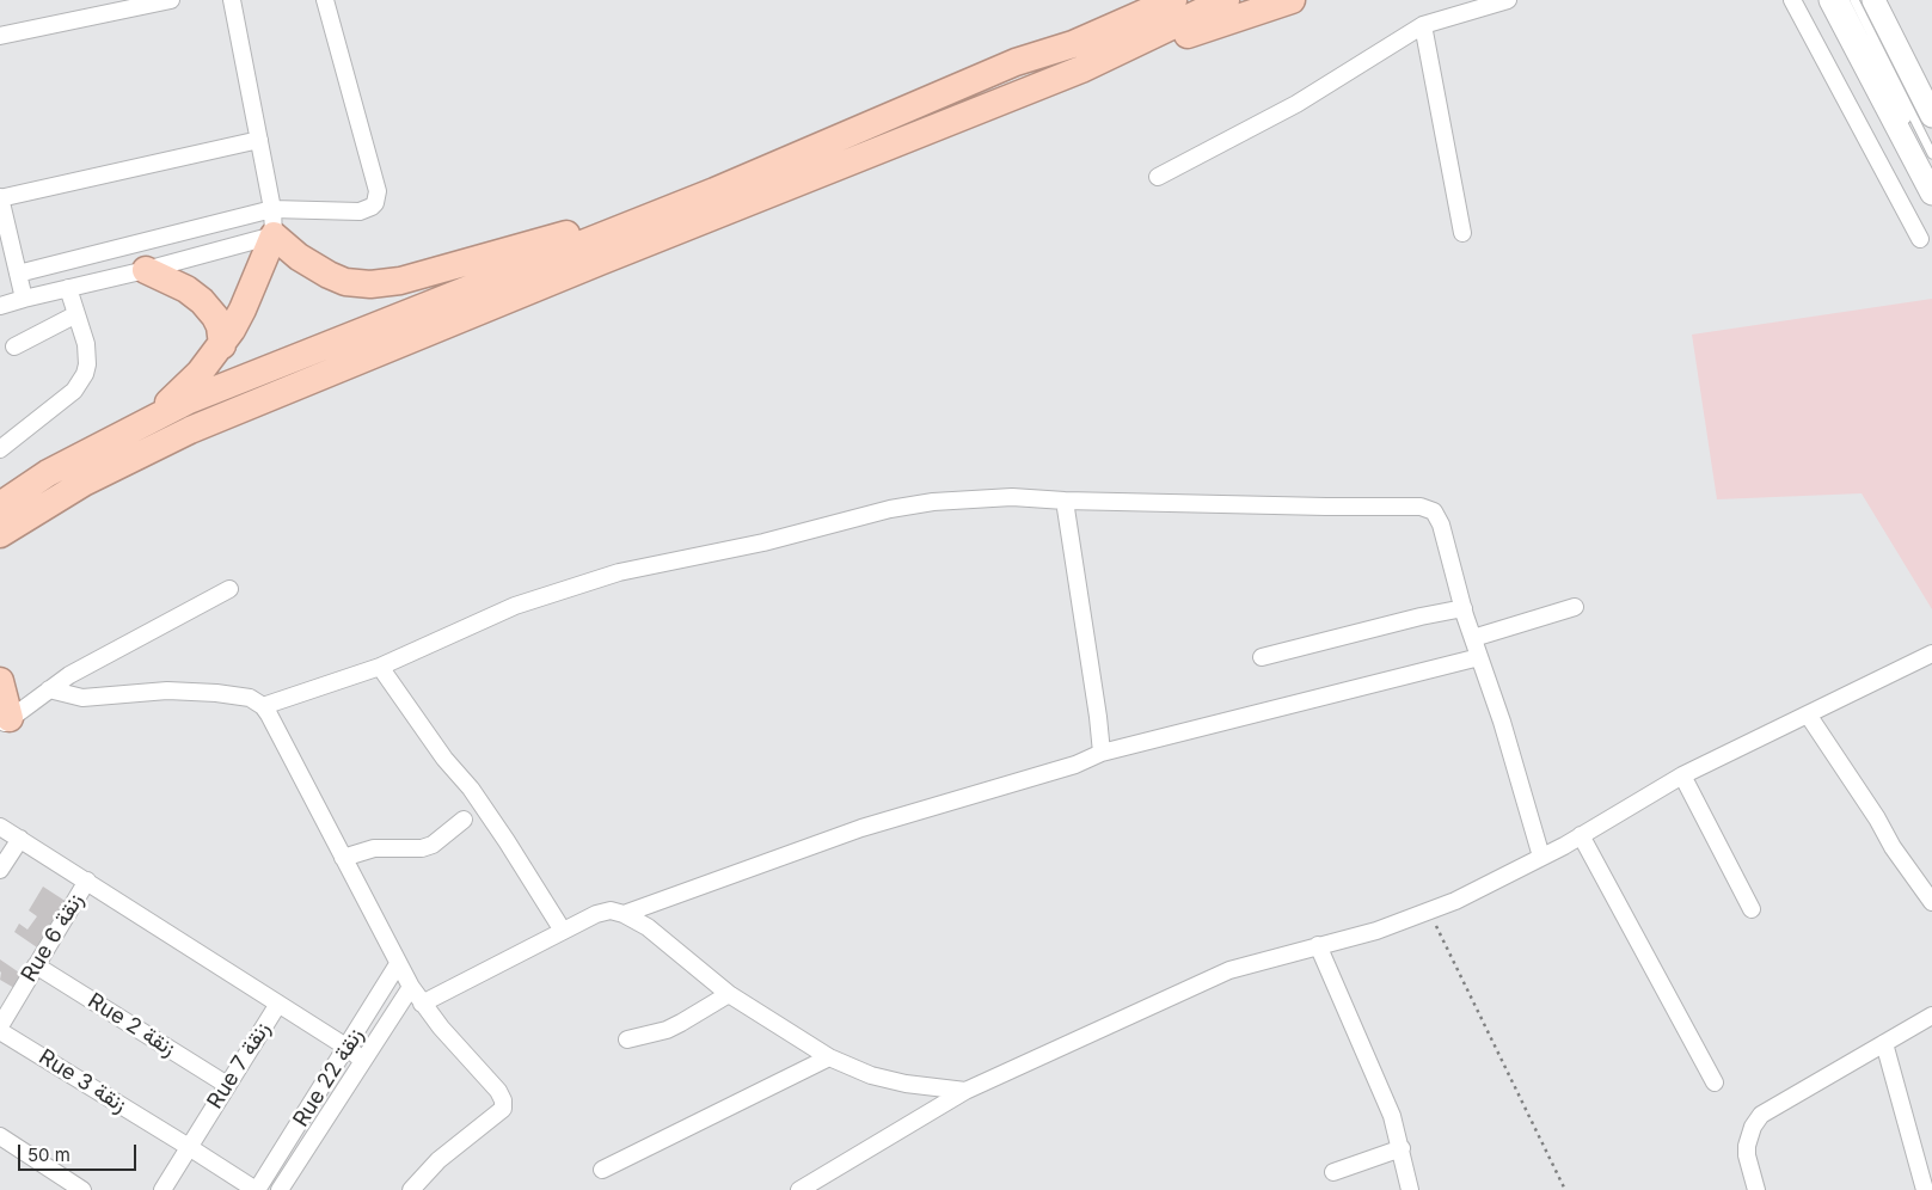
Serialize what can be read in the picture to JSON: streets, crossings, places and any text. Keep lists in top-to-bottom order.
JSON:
{
  "streets": {
    "street": [
      "Rue 6 زنقة",
      "Rue 2 زنقة",
      "Rue 7 زنقة",
      "Rue 22 زنقة",
      "Rue 3 زنقة"
    ]
  },
  "crossings": [
    ["Rue 6 زنقة", "Rue 2 زنقة"],
    ["Rue 2 زنقة", "Rue 7 زنقة"],
    ["Rue 7 زنقة", "Rue 3 زنقة"],
    ["Rue 22 زنقة", "Rue 3 زنقة"]
  ],
  "scale_bar": "50 m"
}
